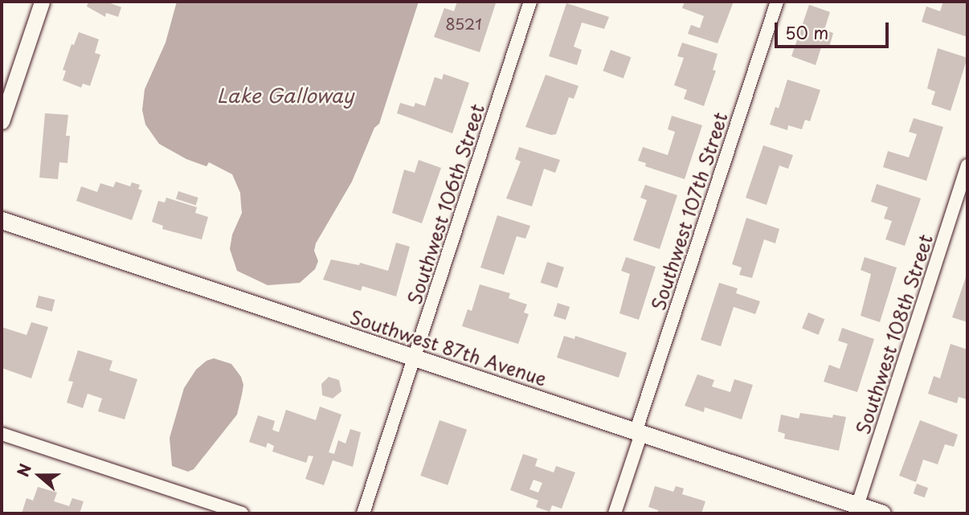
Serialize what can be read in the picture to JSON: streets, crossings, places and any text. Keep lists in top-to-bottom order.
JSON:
{
  "streets": {
    "main road": ["Southwest 87th Avenue"],
    "street": ["Southwest 106th Street", "Southwest 107th Street", "Southwest 108th Street"]
  },
  "crossings": [
    ["Southwest 106th Street", "Southwest 87th Avenue"],
    ["Southwest 107th Street", "Southwest 87th Avenue"],
    ["Southwest 108th Street", "Southwest 87th Avenue"]
  ],
  "water": ["Lake Galloway"],
  "house_numbers": ["8521"],
  "scale_bar": "50 m",
  "north": "left"
}
